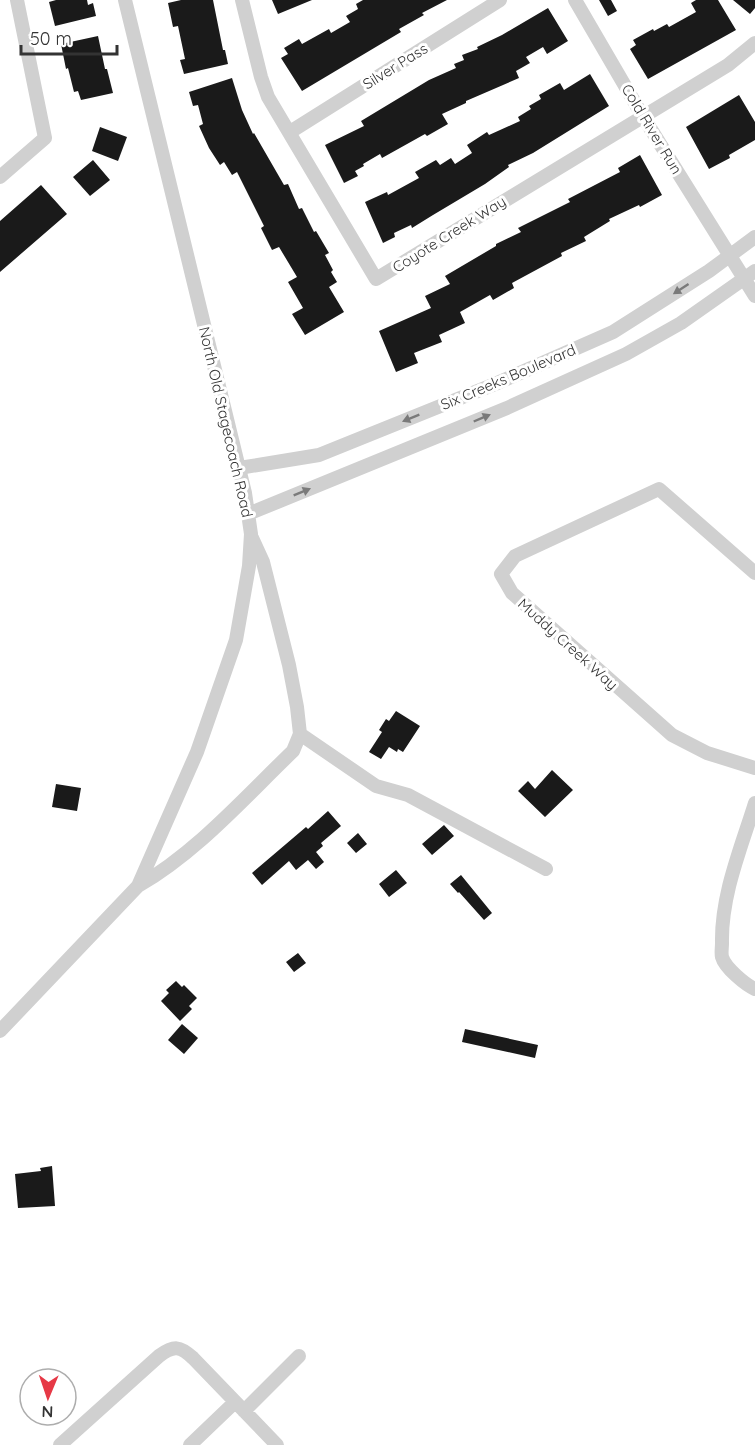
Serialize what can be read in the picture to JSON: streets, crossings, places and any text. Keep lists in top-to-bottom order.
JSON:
{
  "streets": {
    "street": [
      "Silver Pass",
      "Cold River Run",
      "Coyote Creek Way",
      "Six Creeks Boulevard",
      "North Old Stagecoach Road",
      "Muddy Creek Way"
    ]
  },
  "crossings": [
    ["Silver Pass", "Coyote Creek Way"],
    ["Cold River Run", "Coyote Creek Way"],
    ["Cold River Run", "Six Creeks Boulevard"],
    ["Six Creeks Boulevard", "North Old Stagecoach Road"]
  ],
  "scale_bar": "50 m",
  "north": "bottom"
}
